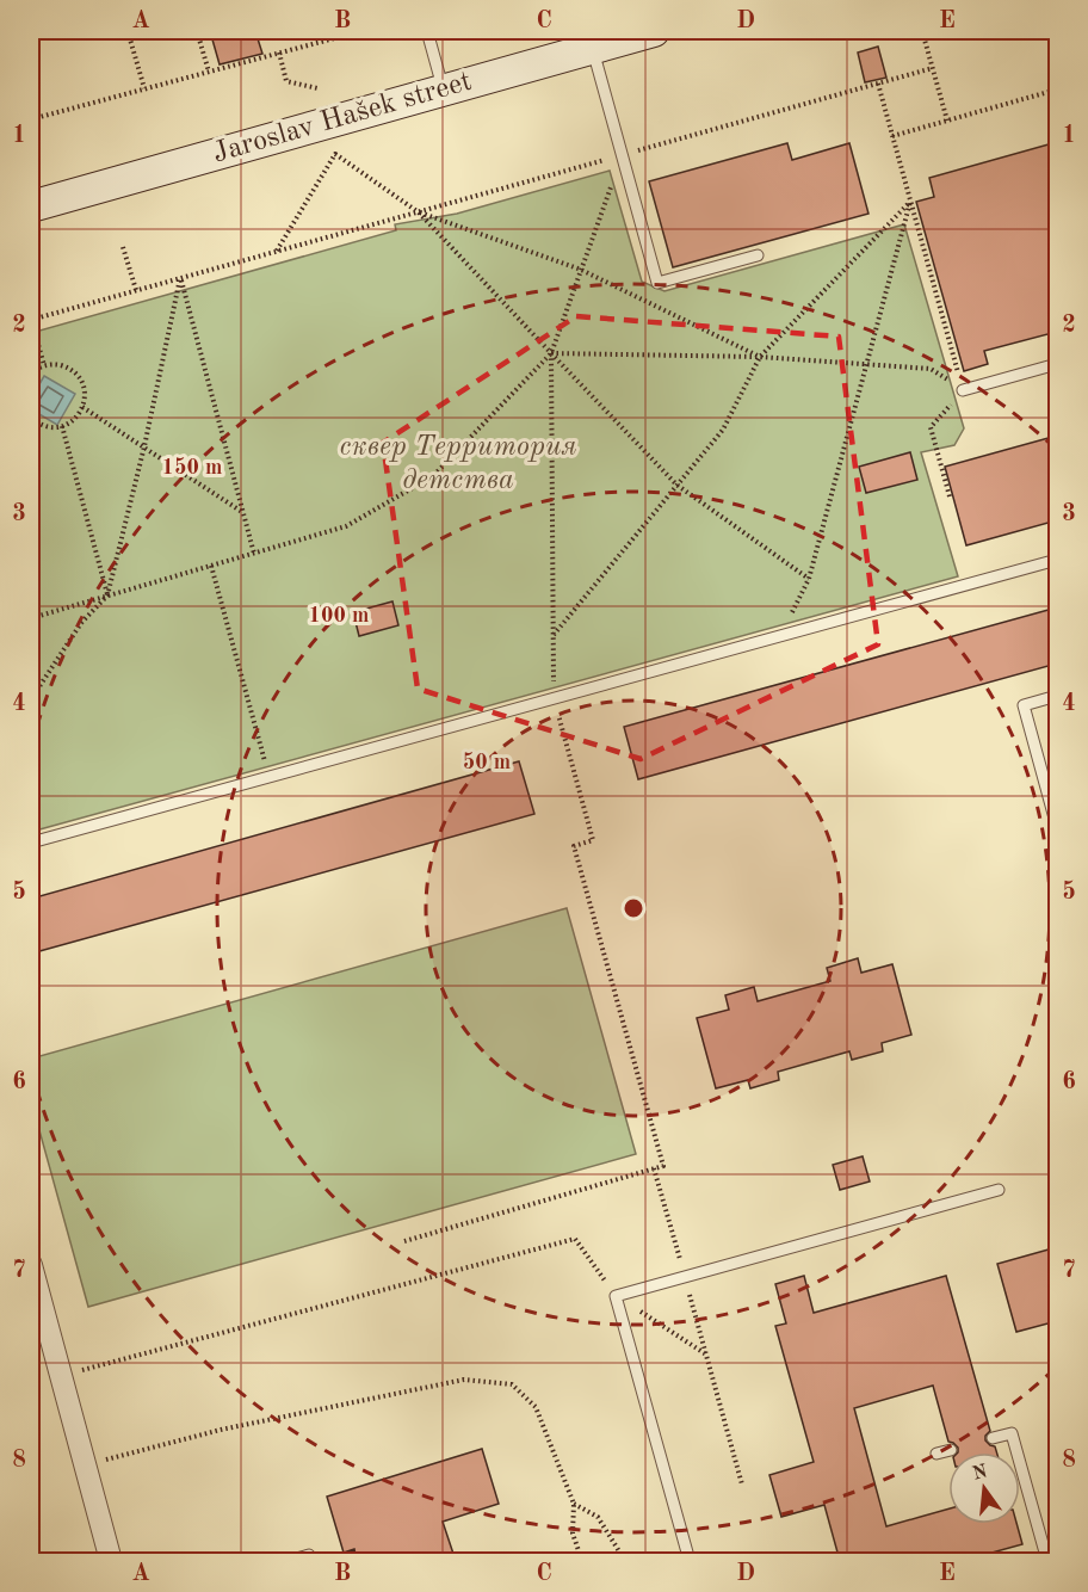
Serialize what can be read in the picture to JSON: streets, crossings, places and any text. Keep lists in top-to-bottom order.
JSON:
{
  "streets": {
    "main road": ["Jaroslav Hašek street"]
  },
  "parks": ["сквер Территория детства"],
  "north": "top",
  "grid": {
    "columns": [
      "A",
      "B",
      "C",
      "D",
      "E"
    ],
    "rows": [
      "1",
      "2",
      "3",
      "4",
      "5",
      "6",
      "7",
      "8"
    ]
  },
  "rings": ["150 m", "100 m", "50 m"]
}
